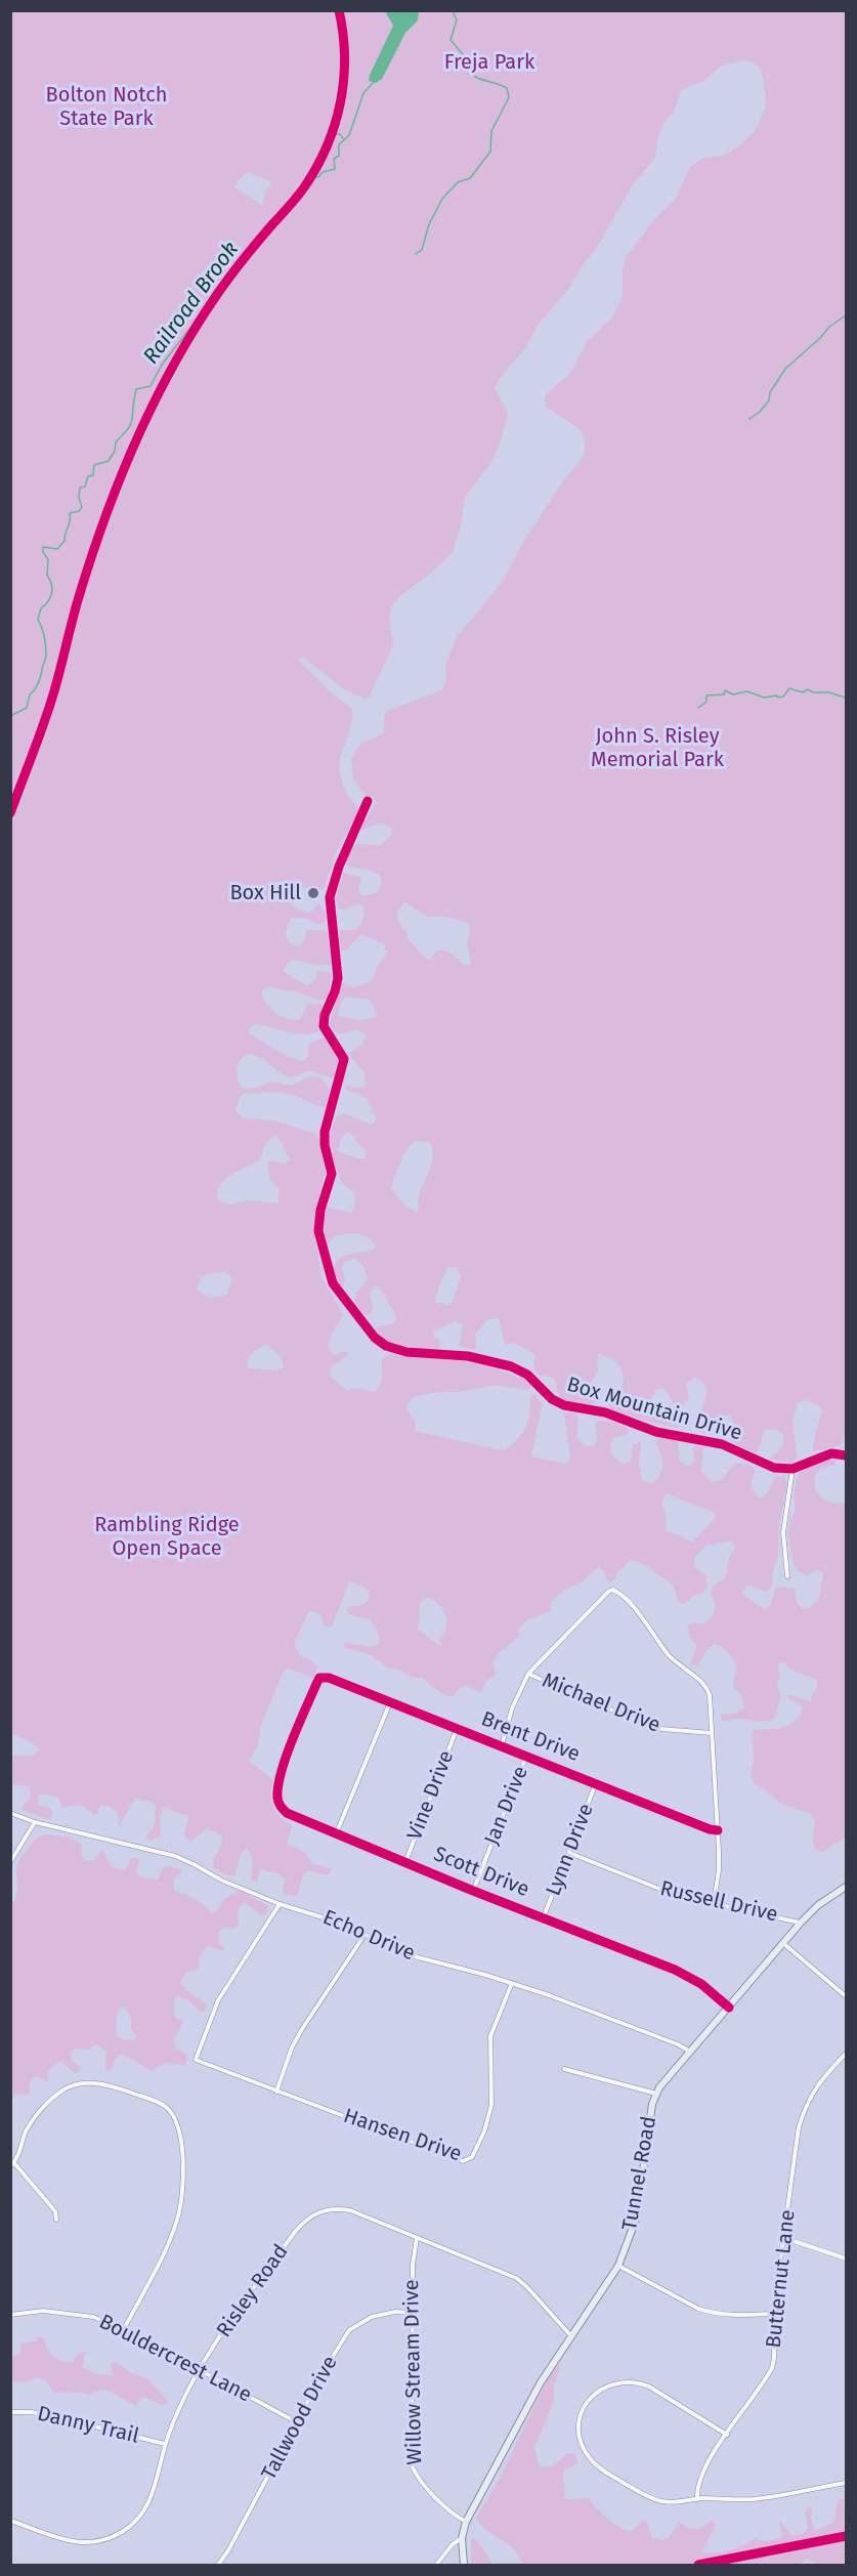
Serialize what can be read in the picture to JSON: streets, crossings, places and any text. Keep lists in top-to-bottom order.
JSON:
{
  "streets": {
    "main road": ["Tunnel Road"],
    "street": [
      "Box Mountain Drive",
      "Michael Drive",
      "Brent Drive",
      "Vine Drive",
      "Jan Drive",
      "Lynn Drive",
      "Scott Drive",
      "Russell Drive",
      "Echo Drive",
      "Hansen Drive",
      "Butternut Lane",
      "Risley Road",
      "Bouldercrest Lane",
      "Willow Stream Drive",
      "Tallwood Drive",
      "Danny Trail"
    ]
  },
  "crossings": [
    ["Brent Drive", "Vine Drive"],
    ["Brent Drive", "Jan Drive"],
    ["Brent Drive", "Lynn Drive"],
    ["Brent Drive", "Scott Drive"],
    ["Vine Drive", "Scott Drive"],
    ["Jan Drive", "Scott Drive"],
    ["Lynn Drive", "Scott Drive"],
    ["Lynn Drive", "Russell Drive"],
    ["Scott Drive", "Tunnel Road"],
    ["Russell Drive", "Tunnel Road"],
    ["Echo Drive", "Hansen Drive"],
    ["Echo Drive", "Tunnel Road"],
    ["Tunnel Road", "Risley Road"],
    ["Tunnel Road", "Willow Stream Drive"],
    ["Risley Road", "Bouldercrest Lane"],
    ["Risley Road", "Willow Stream Drive"],
    ["Risley Road", "Danny Trail"],
    ["Bouldercrest Lane", "Tallwood Drive"],
    ["Willow Stream Drive", "Tallwood Drive"]
  ],
  "water": ["Railroad Brook"],
  "parks": [
    "Freja Park",
    "Bolton Notch State Park",
    "John S. Risley Memorial Park",
    "Rambling Ridge Open Space"
  ],
  "places": ["Box Hill"]
}
